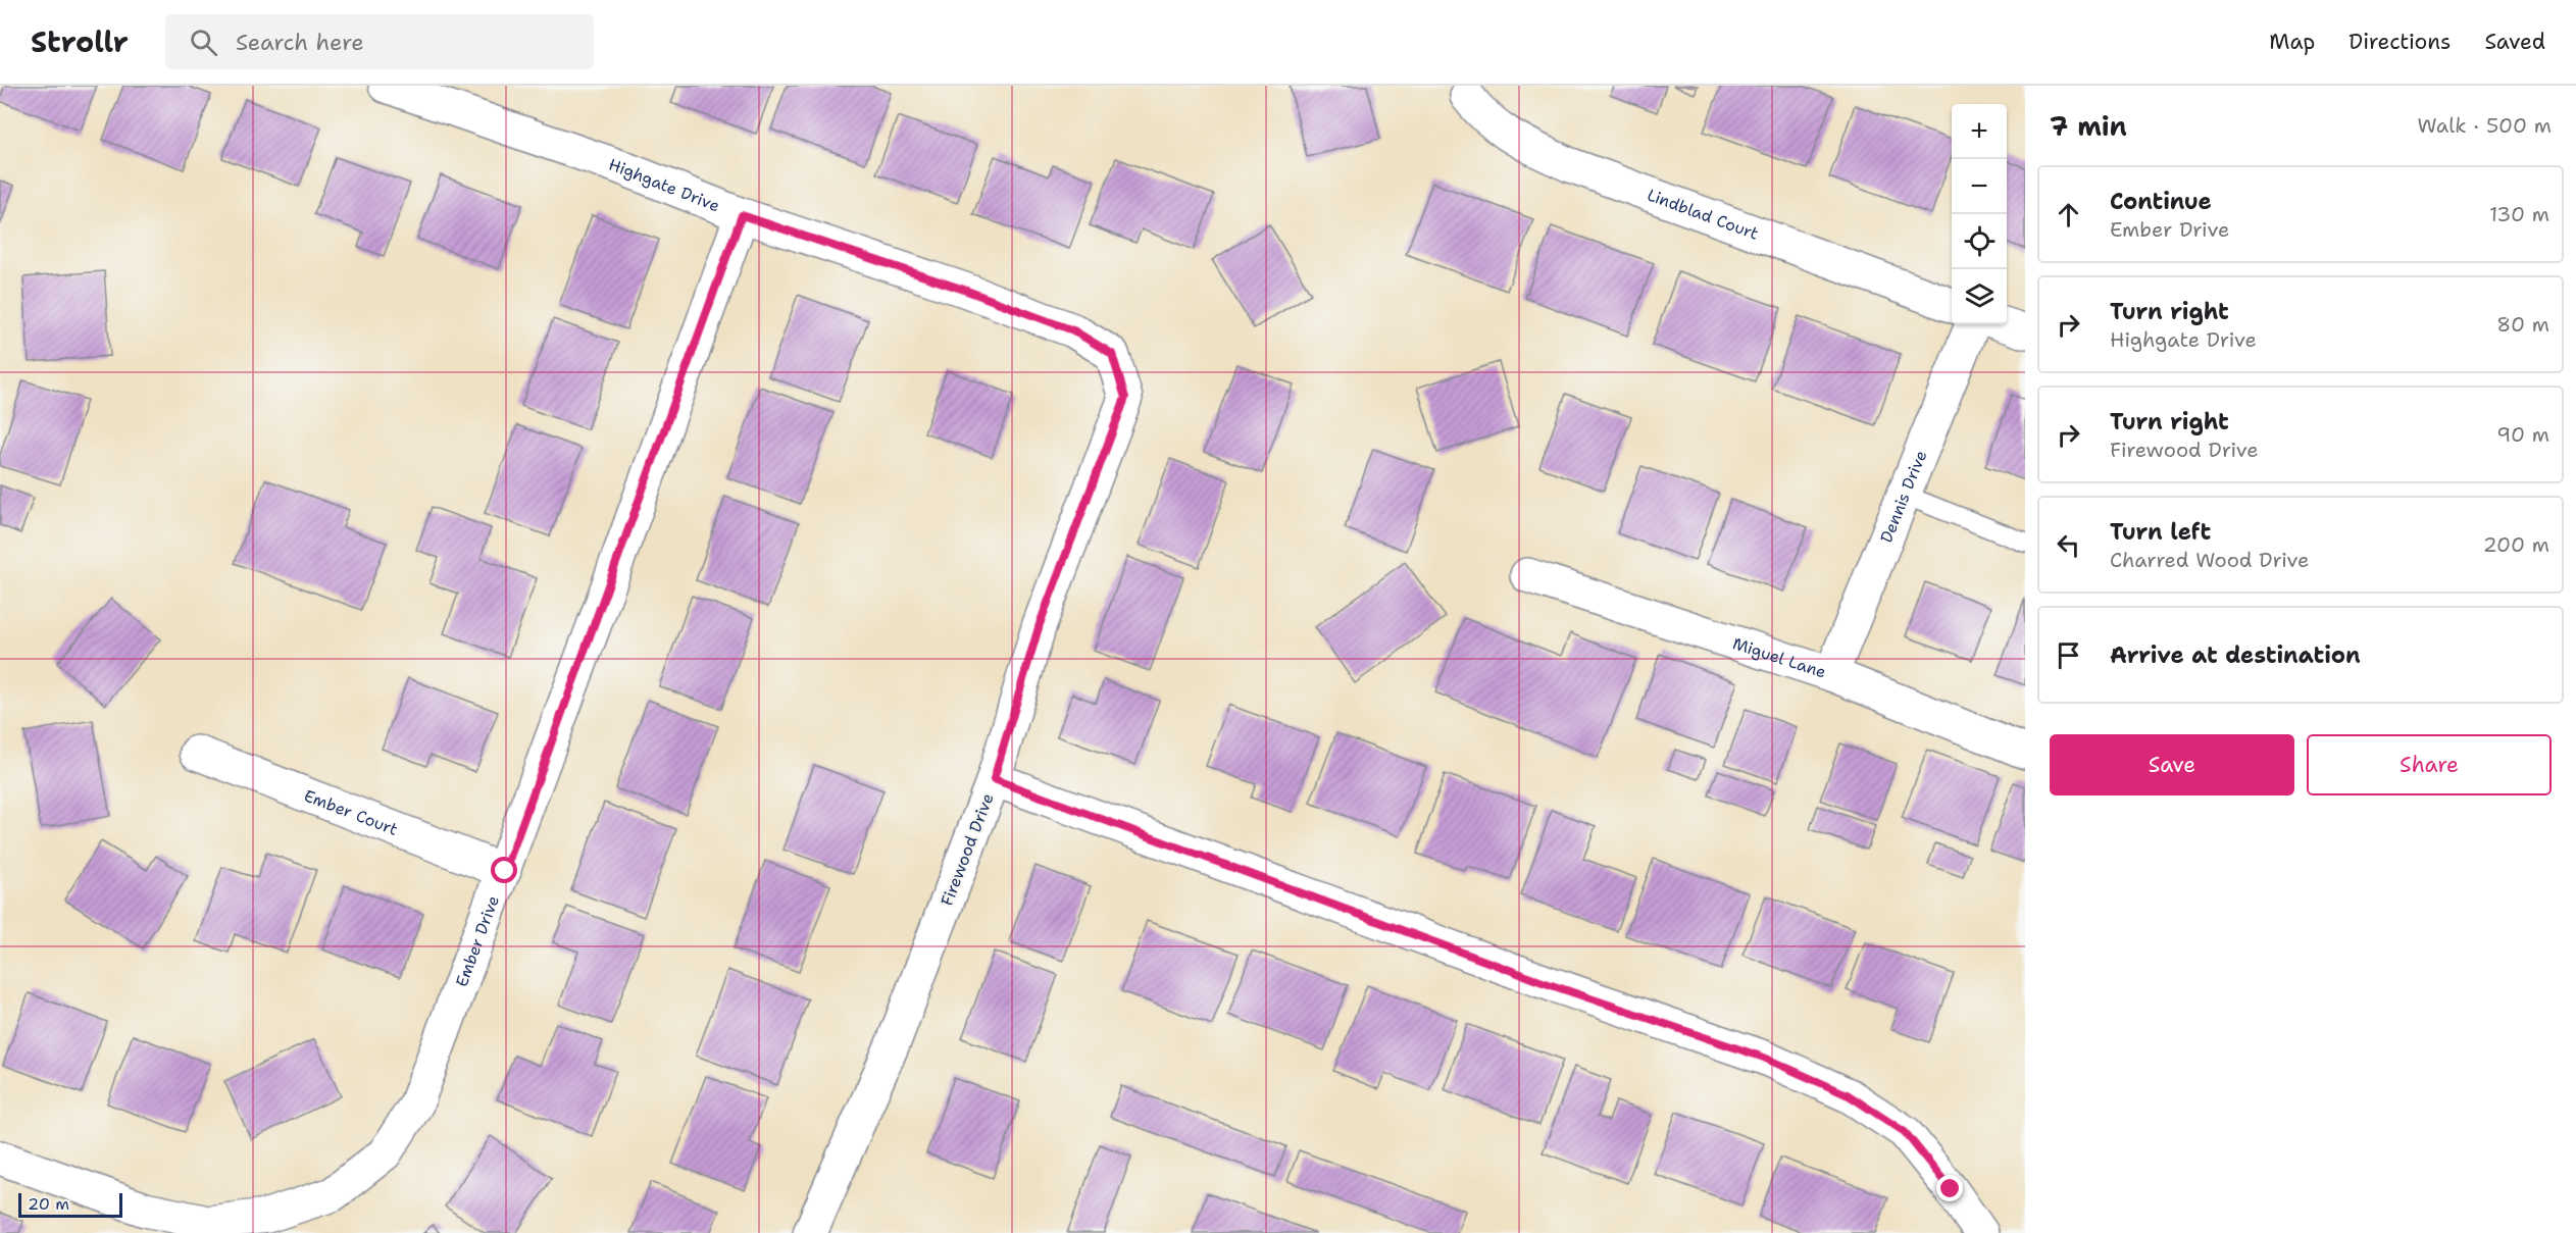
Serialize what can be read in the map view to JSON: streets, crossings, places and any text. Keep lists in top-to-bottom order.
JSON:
{
  "streets": {
    "street": [
      "Highgate Drive",
      "Lindblad Court",
      "Dennis Drive",
      "Miguel Lane",
      "Ember Court",
      "Firewood Drive",
      "Ember Drive"
    ]
  },
  "crossings": [
    ["Highgate Drive", "Firewood Drive"],
    ["Highgate Drive", "Ember Drive"],
    ["Dennis Drive", "Miguel Lane"],
    ["Ember Court", "Ember Drive"]
  ],
  "scale_bar": "20 m",
  "page": {
    "header": "Strollr",
    "search": "Search here",
    "nav": ["Map", "Directions", "Saved"],
    "heading": ["7 min", "Walk · 500 m"],
    "map_buttons": ["+", "−"],
    "list": [
      ["Continue", "Ember Drive", "130 m"],
      ["Turn right", "Highgate Drive", "80 m"],
      ["Turn right", "Firewood Drive", "90 m"],
      ["Turn left", "Charred Wood Drive", "200 m"],
      "Arrive at destination"
    ],
    "buttons": ["Save", "Share"],
    "scale": "20 m"
  }
}
